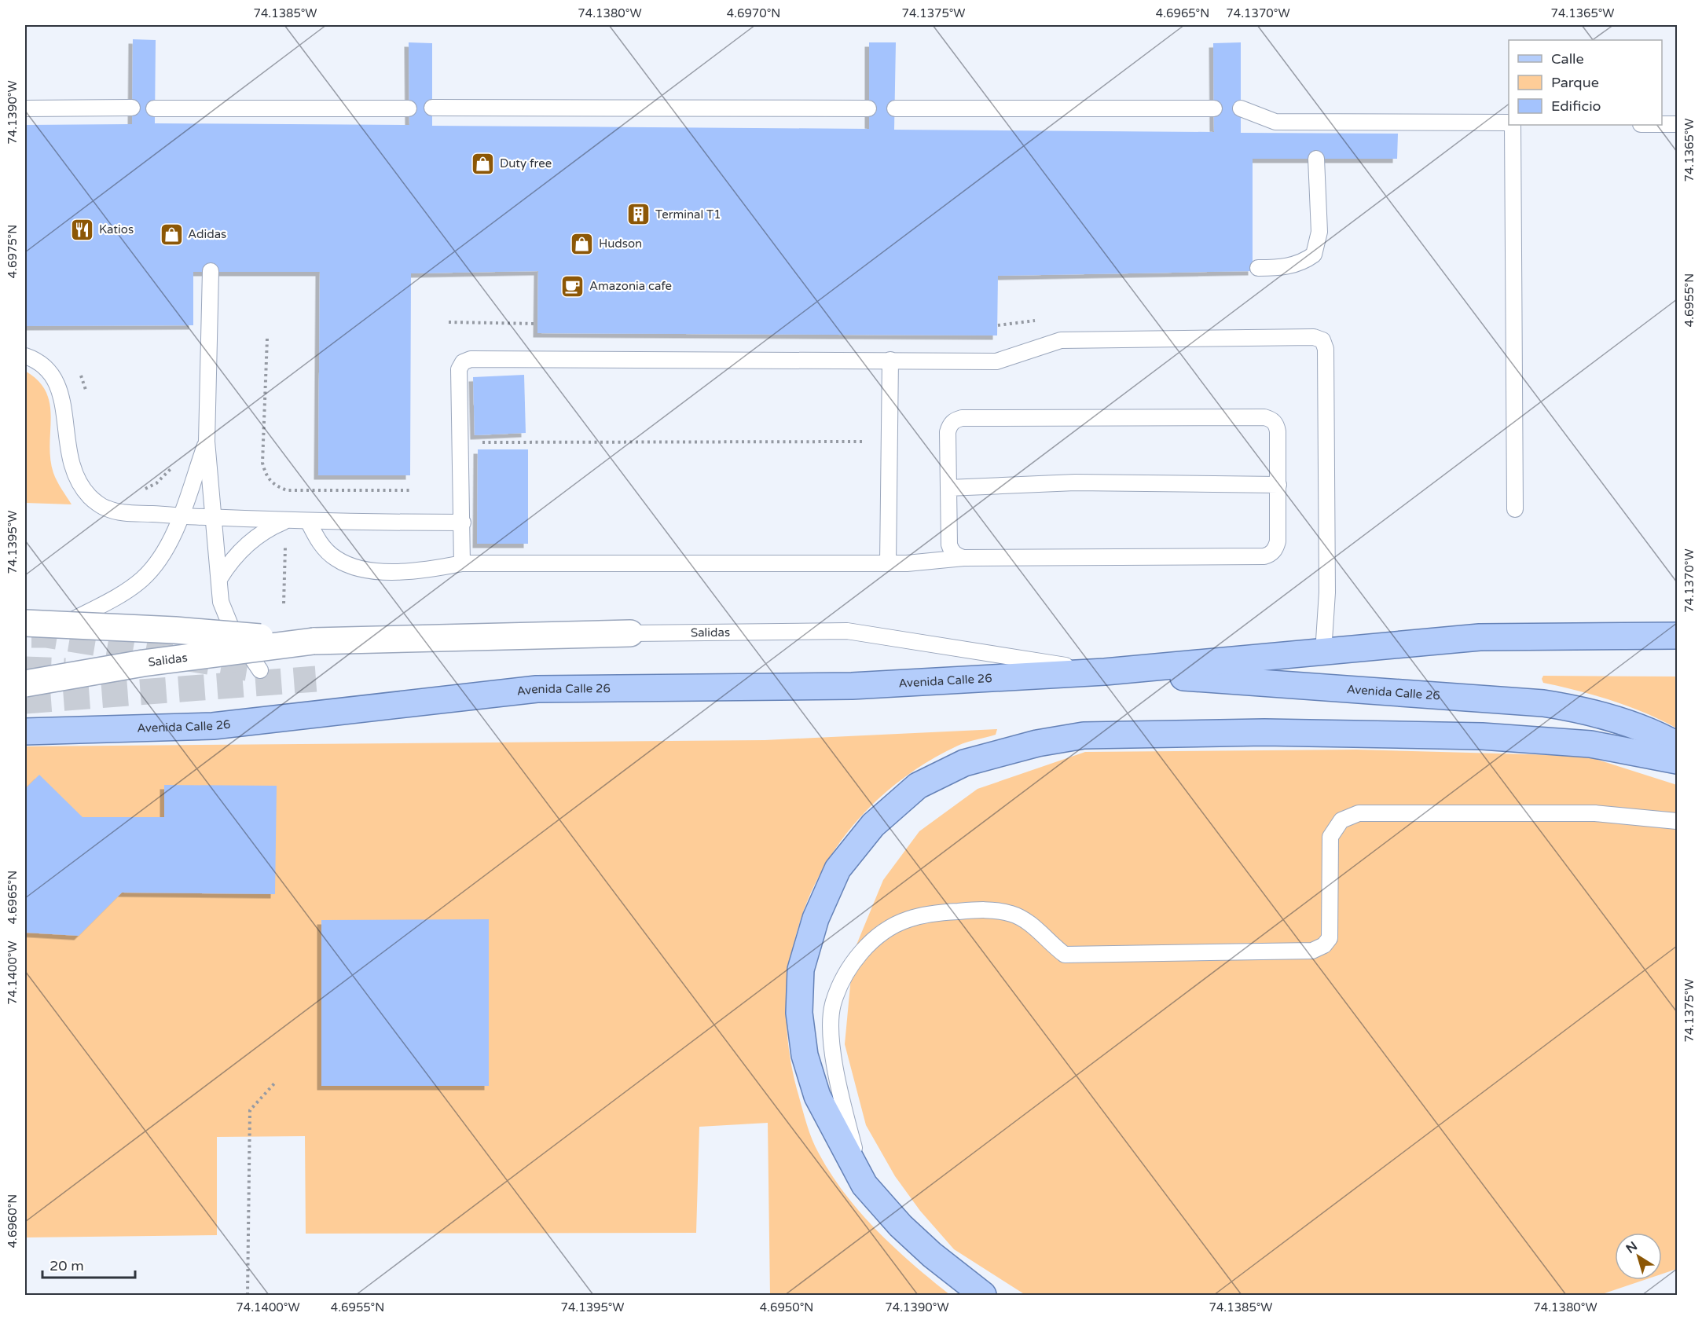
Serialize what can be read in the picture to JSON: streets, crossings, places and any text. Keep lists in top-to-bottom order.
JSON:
{
  "streets": {
    "main road": ["Avenida Calle 26"],
    "street": ["Salidas"]
  },
  "crossings": [
    ["Salidas", "Avenida Calle 26"]
  ],
  "places": {
    "shop": ["Duty free", "Adidas", "Hudson"],
    "building": ["Terminal T1"],
    "restaurant": ["Katios"],
    "cafe": ["Amazonia cafe"]
  },
  "legend": ["Calle", "Parque", "Edificio"],
  "scale_bar": "20 m",
  "north": "top left",
  "coordinates": [
    "74.1385°W",
    "74.1380°W",
    "4.6970°N",
    "74.1375°W",
    "4.6965°N",
    "74.1370°W",
    "74.1365°W",
    "74.1390°W",
    "4.6975°N",
    "4.6955°N",
    "74.1395°W",
    "74.1400°W",
    "4.6960°N",
    "4.6950°N"
  ]
}
